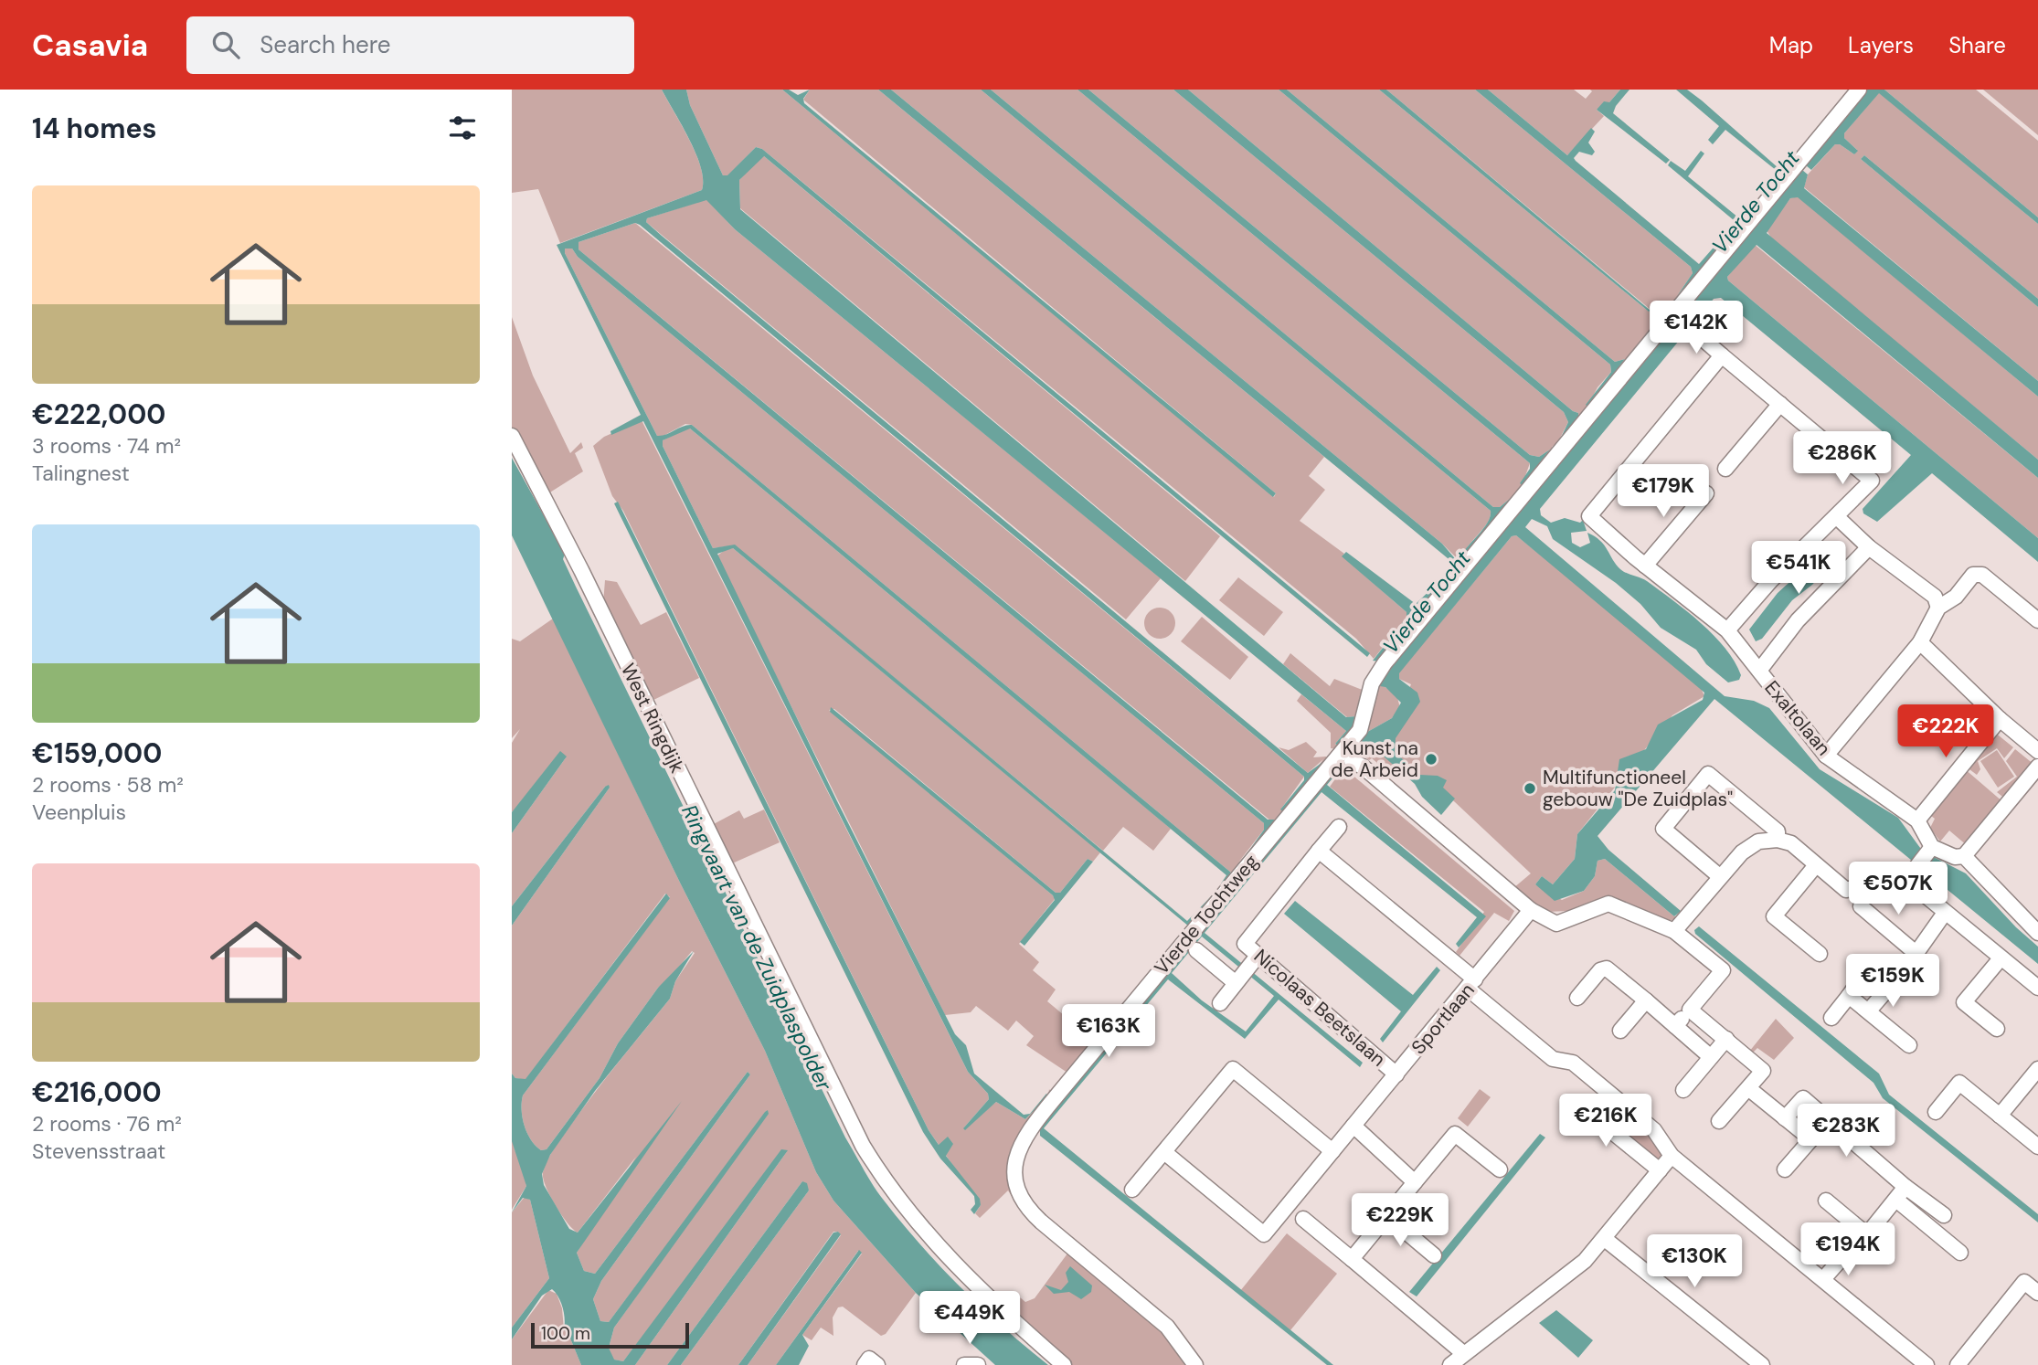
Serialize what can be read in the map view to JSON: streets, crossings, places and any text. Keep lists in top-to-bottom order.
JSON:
{
  "streets": {
    "street": [
      "West Ringdijk",
      "Exaltolaan",
      "Vierde Tochtweg",
      "Nicolaas Beetslaan",
      "Sportlaan"
    ]
  },
  "crossings": [
    ["Nicolaas Beetslaan", "Sportlaan"]
  ],
  "water": ["Vierde Tocht", "Ringvaart van de Zuidplaspolder"],
  "places": ["Kunst na de Arbeid", "Multifunctioneel gebouw \"De Zuidplas\""],
  "scale_bar": "100 m",
  "page": {
    "header": "Casavia",
    "search": "Search here",
    "nav": ["Map", "Layers", "Share"],
    "heading": "14 homes",
    "list": [
      {
        "name": "€222,000",
        "note": "3 rooms · 74 m² · Talingnest"
      },
      {
        "name": "€159,000",
        "note": "2 rooms · 58 m² · Veenpluis"
      },
      {
        "name": "€216,000",
        "note": "2 rooms · 76 m² · Stevensstraat"
      }
    ],
    "price": [
      "€142K",
      "€286K",
      "€179K",
      "€541K",
      "€222K",
      "€507K",
      "€159K",
      "€163K",
      "€216K",
      "€283K",
      "€229K",
      "€194K",
      "€130K",
      "€449K"
    ],
    "scale": "100 m"
  }
}
